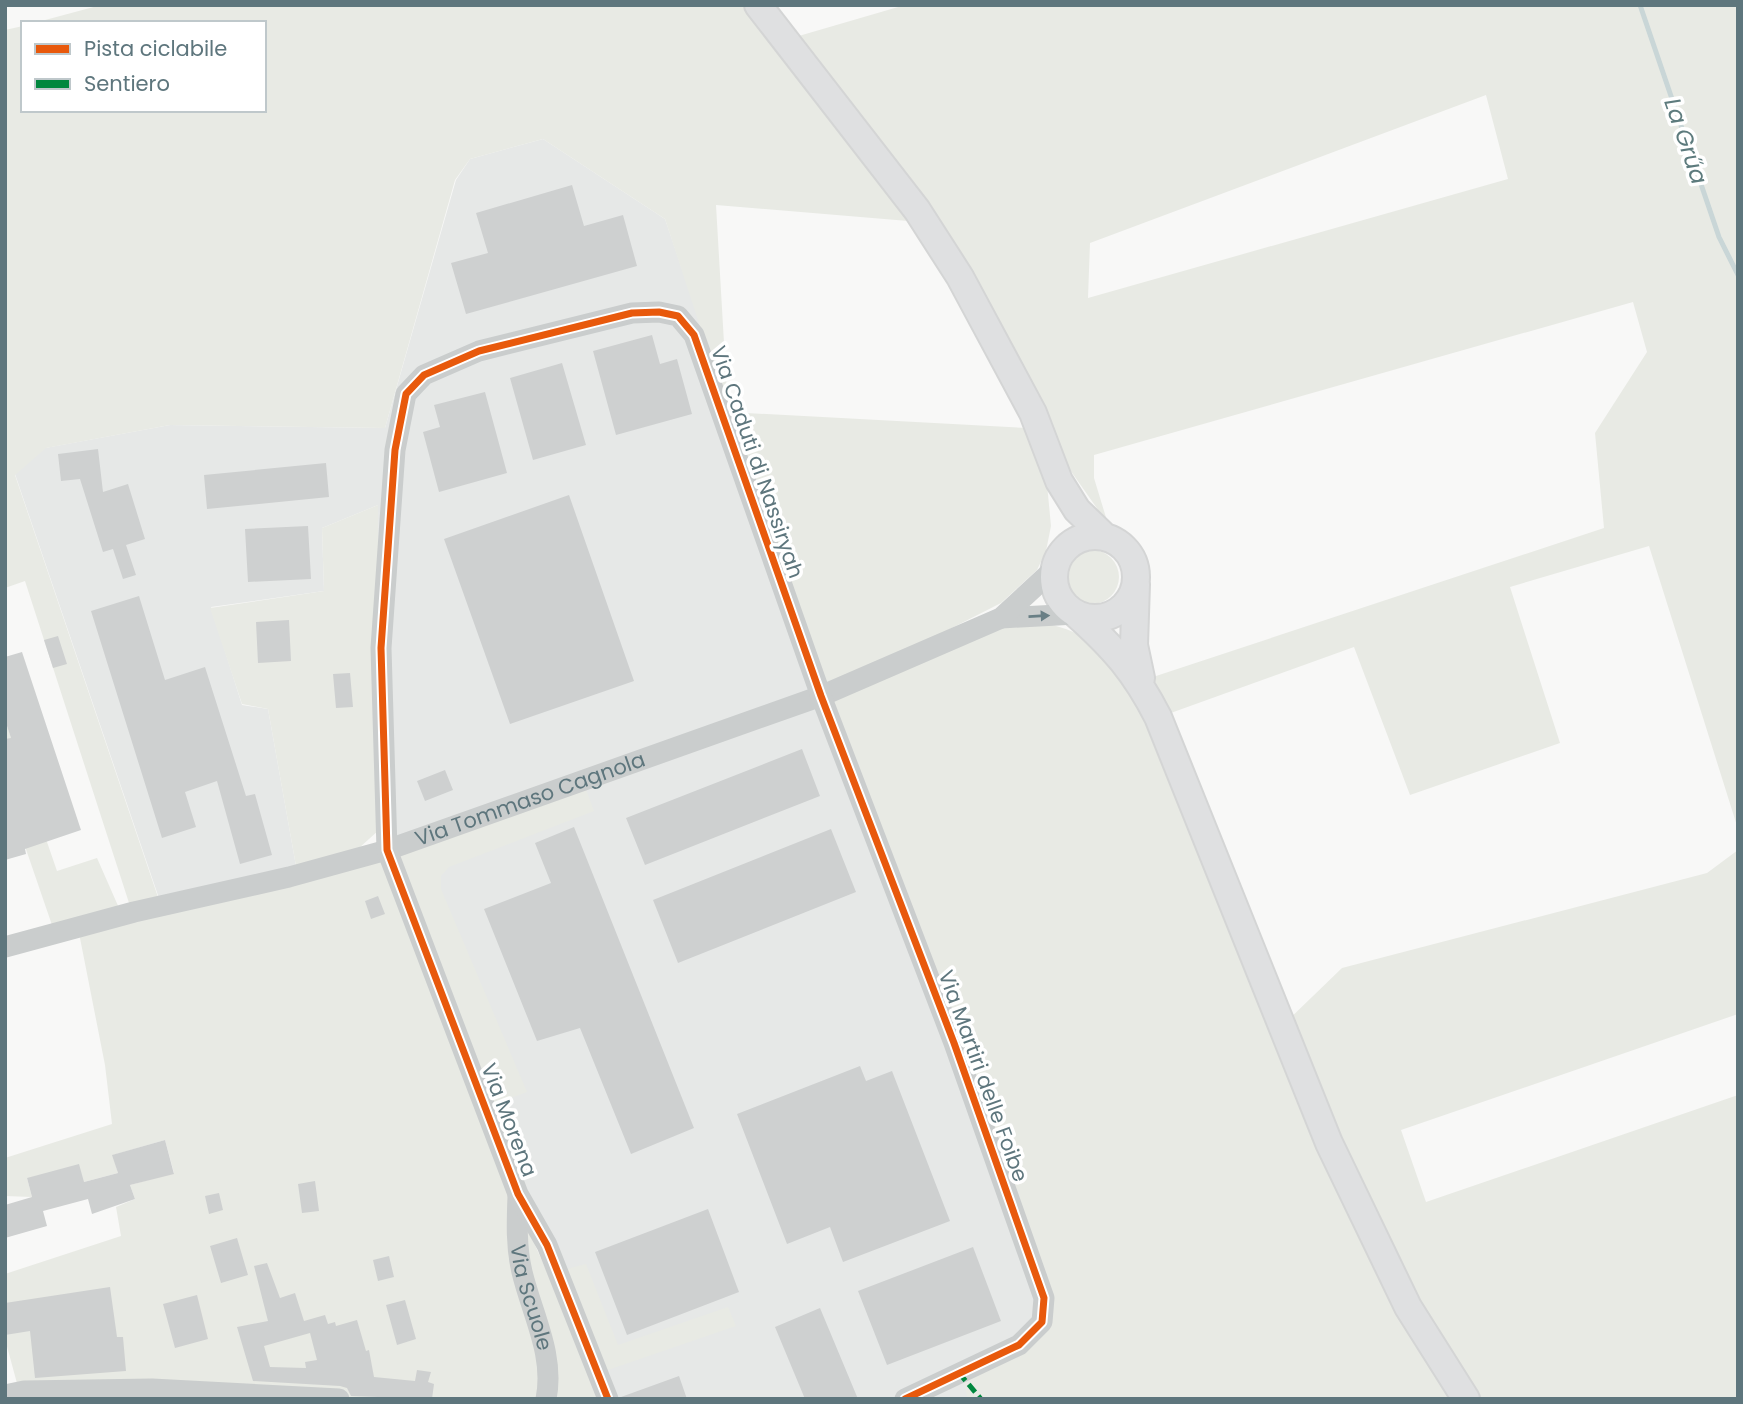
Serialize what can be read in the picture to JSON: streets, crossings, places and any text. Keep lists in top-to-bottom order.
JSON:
{
  "streets": {
    "street": [
      "Via Caduti di Nassiryah",
      "Via Tommaso Cagnola",
      "Via Martiri delle Foibe",
      "Via Morena",
      "Via Scuole"
    ]
  },
  "crossings": [
    ["Via Caduti di Nassiryah", "Via Tommaso Cagnola"],
    ["Via Caduti di Nassiryah", "Via Martiri delle Foibe"],
    ["Via Caduti di Nassiryah", "Via Morena"],
    ["Via Tommaso Cagnola", "Via Martiri delle Foibe"],
    ["Via Tommaso Cagnola", "Via Morena"],
    ["Via Morena", "Via Scuole"]
  ],
  "water": ["La Grűa"],
  "legend": ["Pista ciclabile", "Sentiero"]
}
